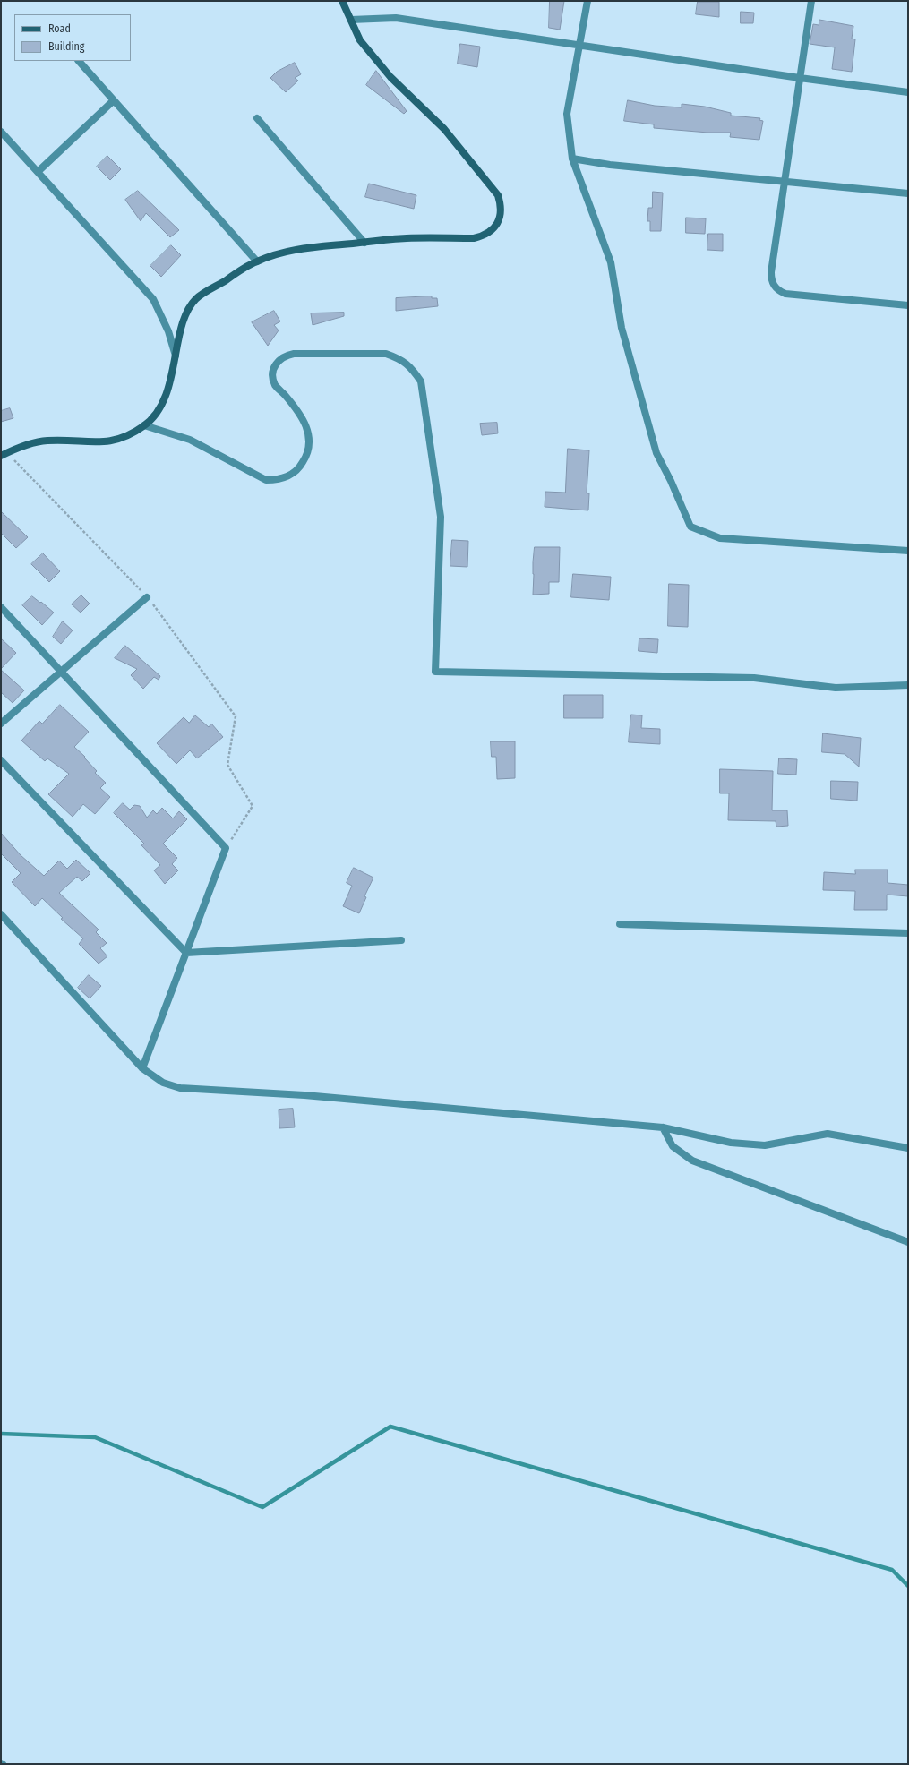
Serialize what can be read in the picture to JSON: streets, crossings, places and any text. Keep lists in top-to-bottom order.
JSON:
{
  "legend": ["Road", "Building"]
}
